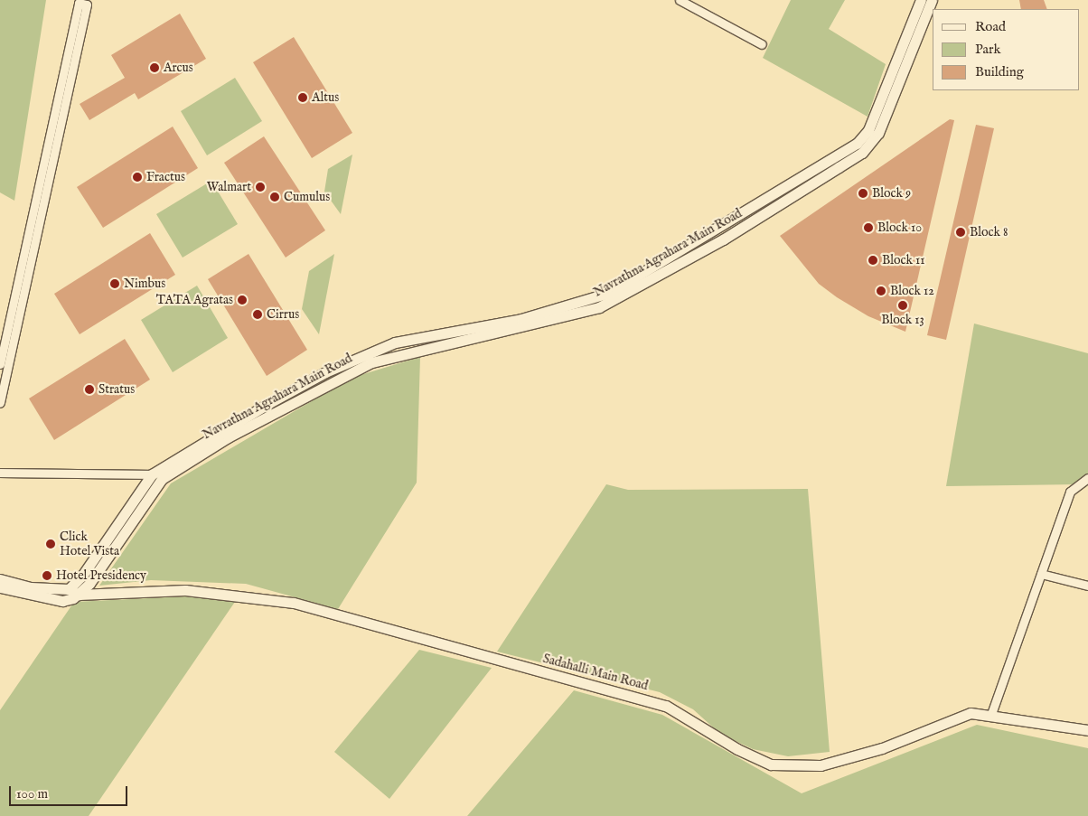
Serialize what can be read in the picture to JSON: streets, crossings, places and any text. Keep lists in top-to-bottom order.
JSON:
{
  "streets": {
    "street": ["Navrathna Agrahara Main Road", "Sadahalli Main Road"]
  },
  "crossings": [
    ["Navrathna Agrahara Main Road", "Sadahalli Main Road"]
  ],
  "places": [
    "Arcus",
    "Altus",
    "Fractus",
    "Walmart",
    "Block 9",
    "Cumulus",
    "Block 10",
    "Block 8",
    "Block 11",
    "Nimbus",
    "Block 12",
    "TATA Agratas",
    "Block 13",
    "Cirrus",
    "Stratus",
    "Click Hotel Vista",
    "Hotel Presidency"
  ],
  "legend": ["Road", "Park", "Building"],
  "scale_bar": "100 m"
}
